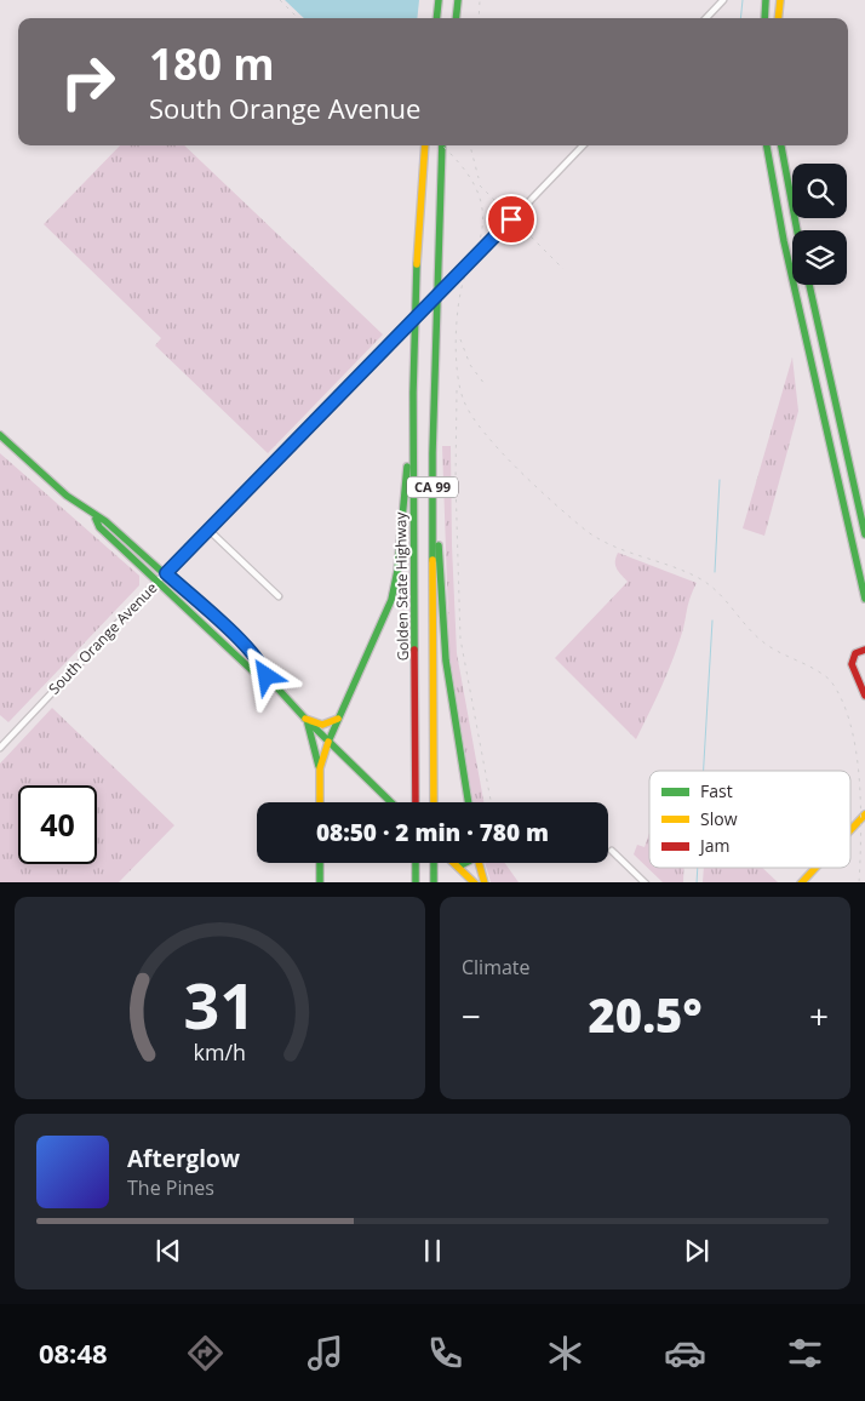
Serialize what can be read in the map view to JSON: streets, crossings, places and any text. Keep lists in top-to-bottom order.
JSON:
{
  "streets": {
    "main road": ["CA 99", "Golden State Highway"],
    "street": ["South Orange Avenue"]
  },
  "legend": ["Fast", "Slow", "Jam"],
  "page": {
    "turn": ["180 m", "South Orange Avenue"],
    "limit": "40",
    "trip": "08:50 · 2 min · 780 m",
    "tile": "Climate",
    "heat": ["−", "20.5°", "+"],
    "song": ["Afterglow", "The Pines"],
    "tabs": "08:48",
    "gauge": ["31", "km/h"]
  }
}
